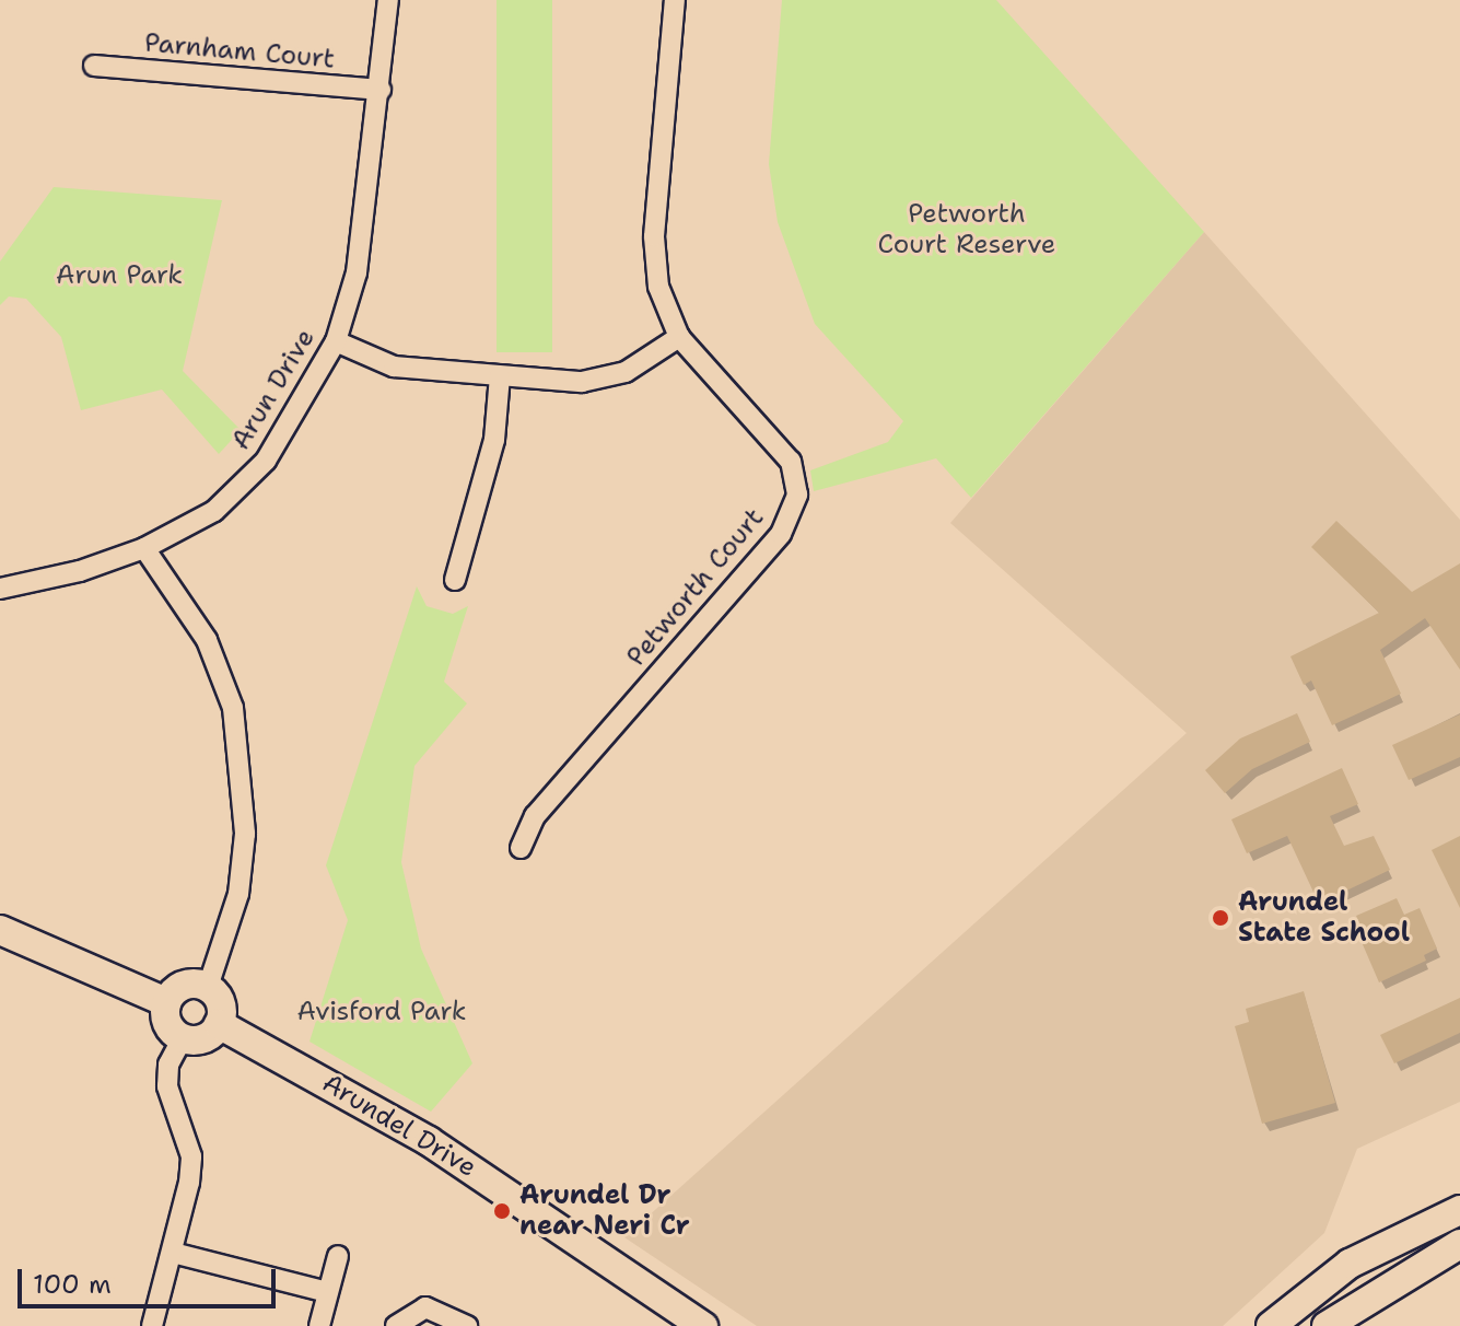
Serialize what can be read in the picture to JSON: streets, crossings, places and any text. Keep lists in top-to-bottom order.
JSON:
{
  "streets": {
    "main road": ["Arundel Drive"],
    "street": ["Parnham Court", "Arun Drive", "Petworth Court"]
  },
  "crossings": [
    ["Parnham Court", "Arun Drive"]
  ],
  "parks": ["Petworth Court Reserve", "Arun Park", "Avisford Park"],
  "places": ["Arundel State School", "Arundel Dr near Neri Cr"],
  "scale_bar": "100 m"
}
